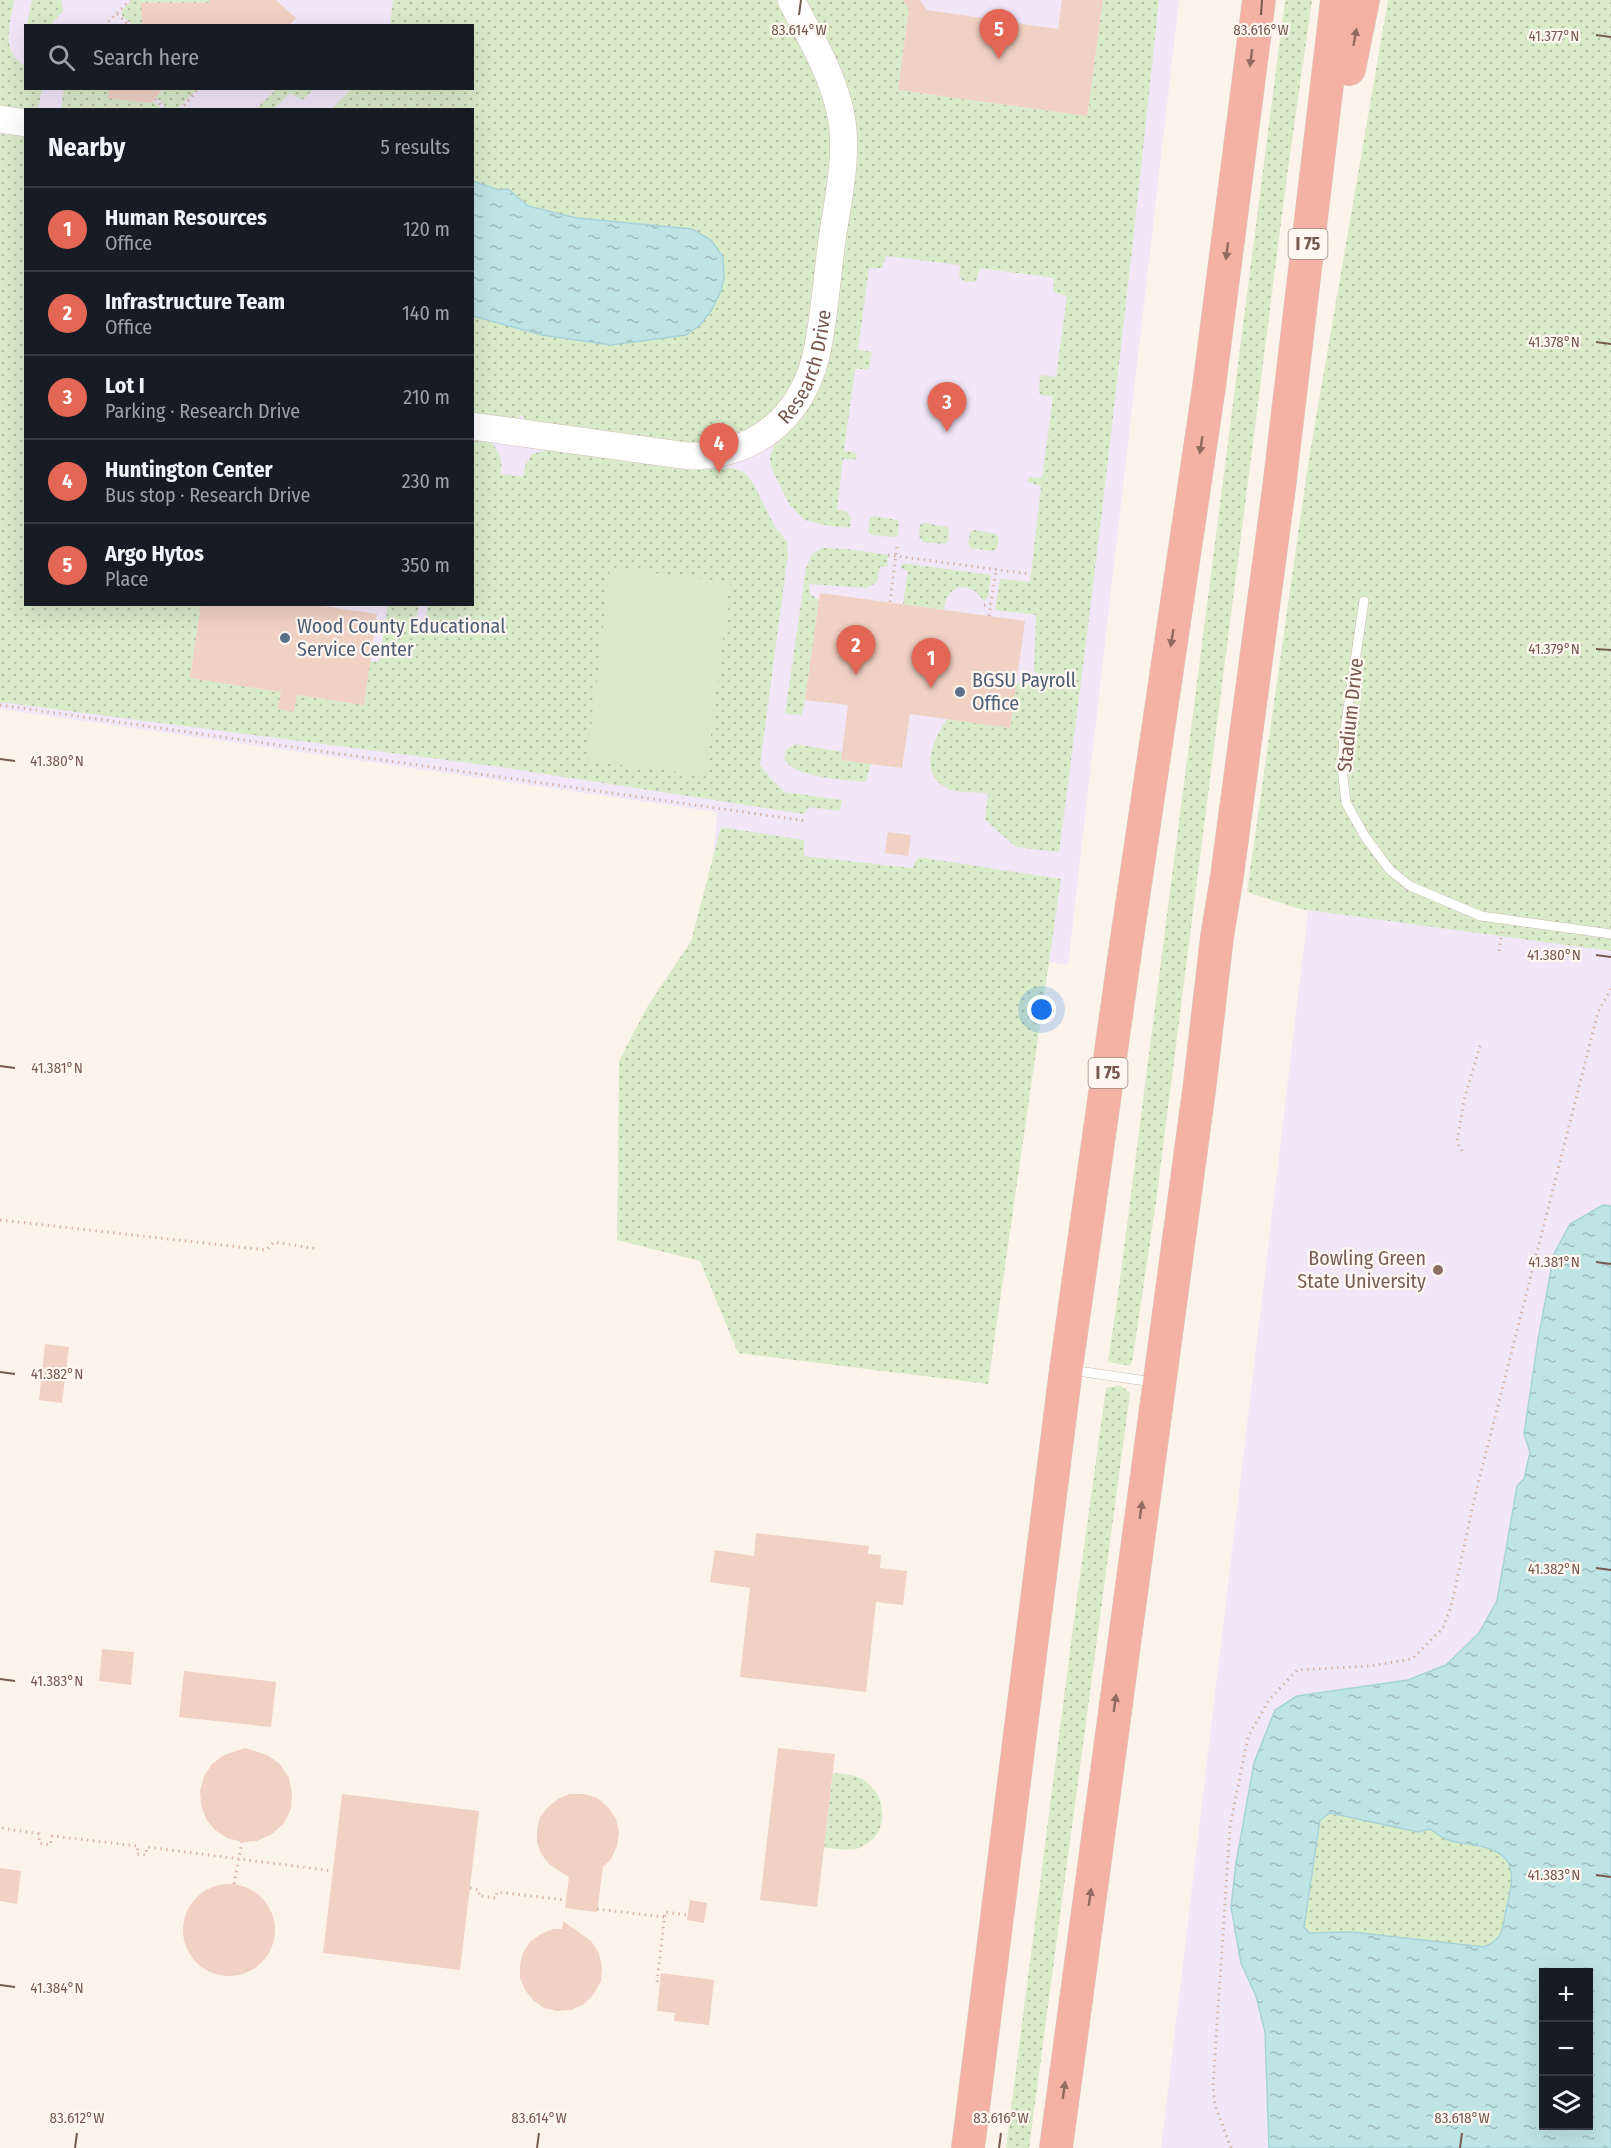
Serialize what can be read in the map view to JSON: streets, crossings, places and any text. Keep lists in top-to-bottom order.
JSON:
{
  "streets": {
    "highway": ["I 75"],
    "street": ["Research Drive"],
    "lane": ["Stadium Drive"]
  },
  "places": ["Wood County Educational Service Center", "BGSU Payroll Office", "Bowling Green State University"],
  "page": {
    "pins": [
      "5",
      "3",
      "4",
      "2",
      "1"
    ],
    "search": "Search here",
    "heading": ["Nearby", "5 results"],
    "list": [
      {
        "mark": "1",
        "name": "Human Resources",
        "note": "Office",
        "value": "120 m"
      },
      {
        "mark": "2",
        "name": "Infrastructure Team",
        "note": "Office",
        "value": "140 m"
      },
      {
        "mark": "3",
        "name": "Lot I",
        "note": "Parking · Research Drive",
        "value": "210 m"
      },
      {
        "mark": "4",
        "name": "Huntington Center",
        "note": "Bus stop · Research Drive",
        "value": "230 m"
      },
      {
        "mark": "5",
        "name": "Argo Hytos",
        "note": "Place",
        "value": "350 m"
      }
    ],
    "map_buttons": ["+", "−"]
  },
  "coordinates": [
    "83.614°W",
    "83.616°W",
    "41.377°N",
    "41.378°N",
    "41.379°N",
    "41.380°N",
    "41.381°N",
    "41.382°N",
    "41.383°N",
    "41.384°N",
    "83.612°W",
    "83.618°W"
  ]
}
